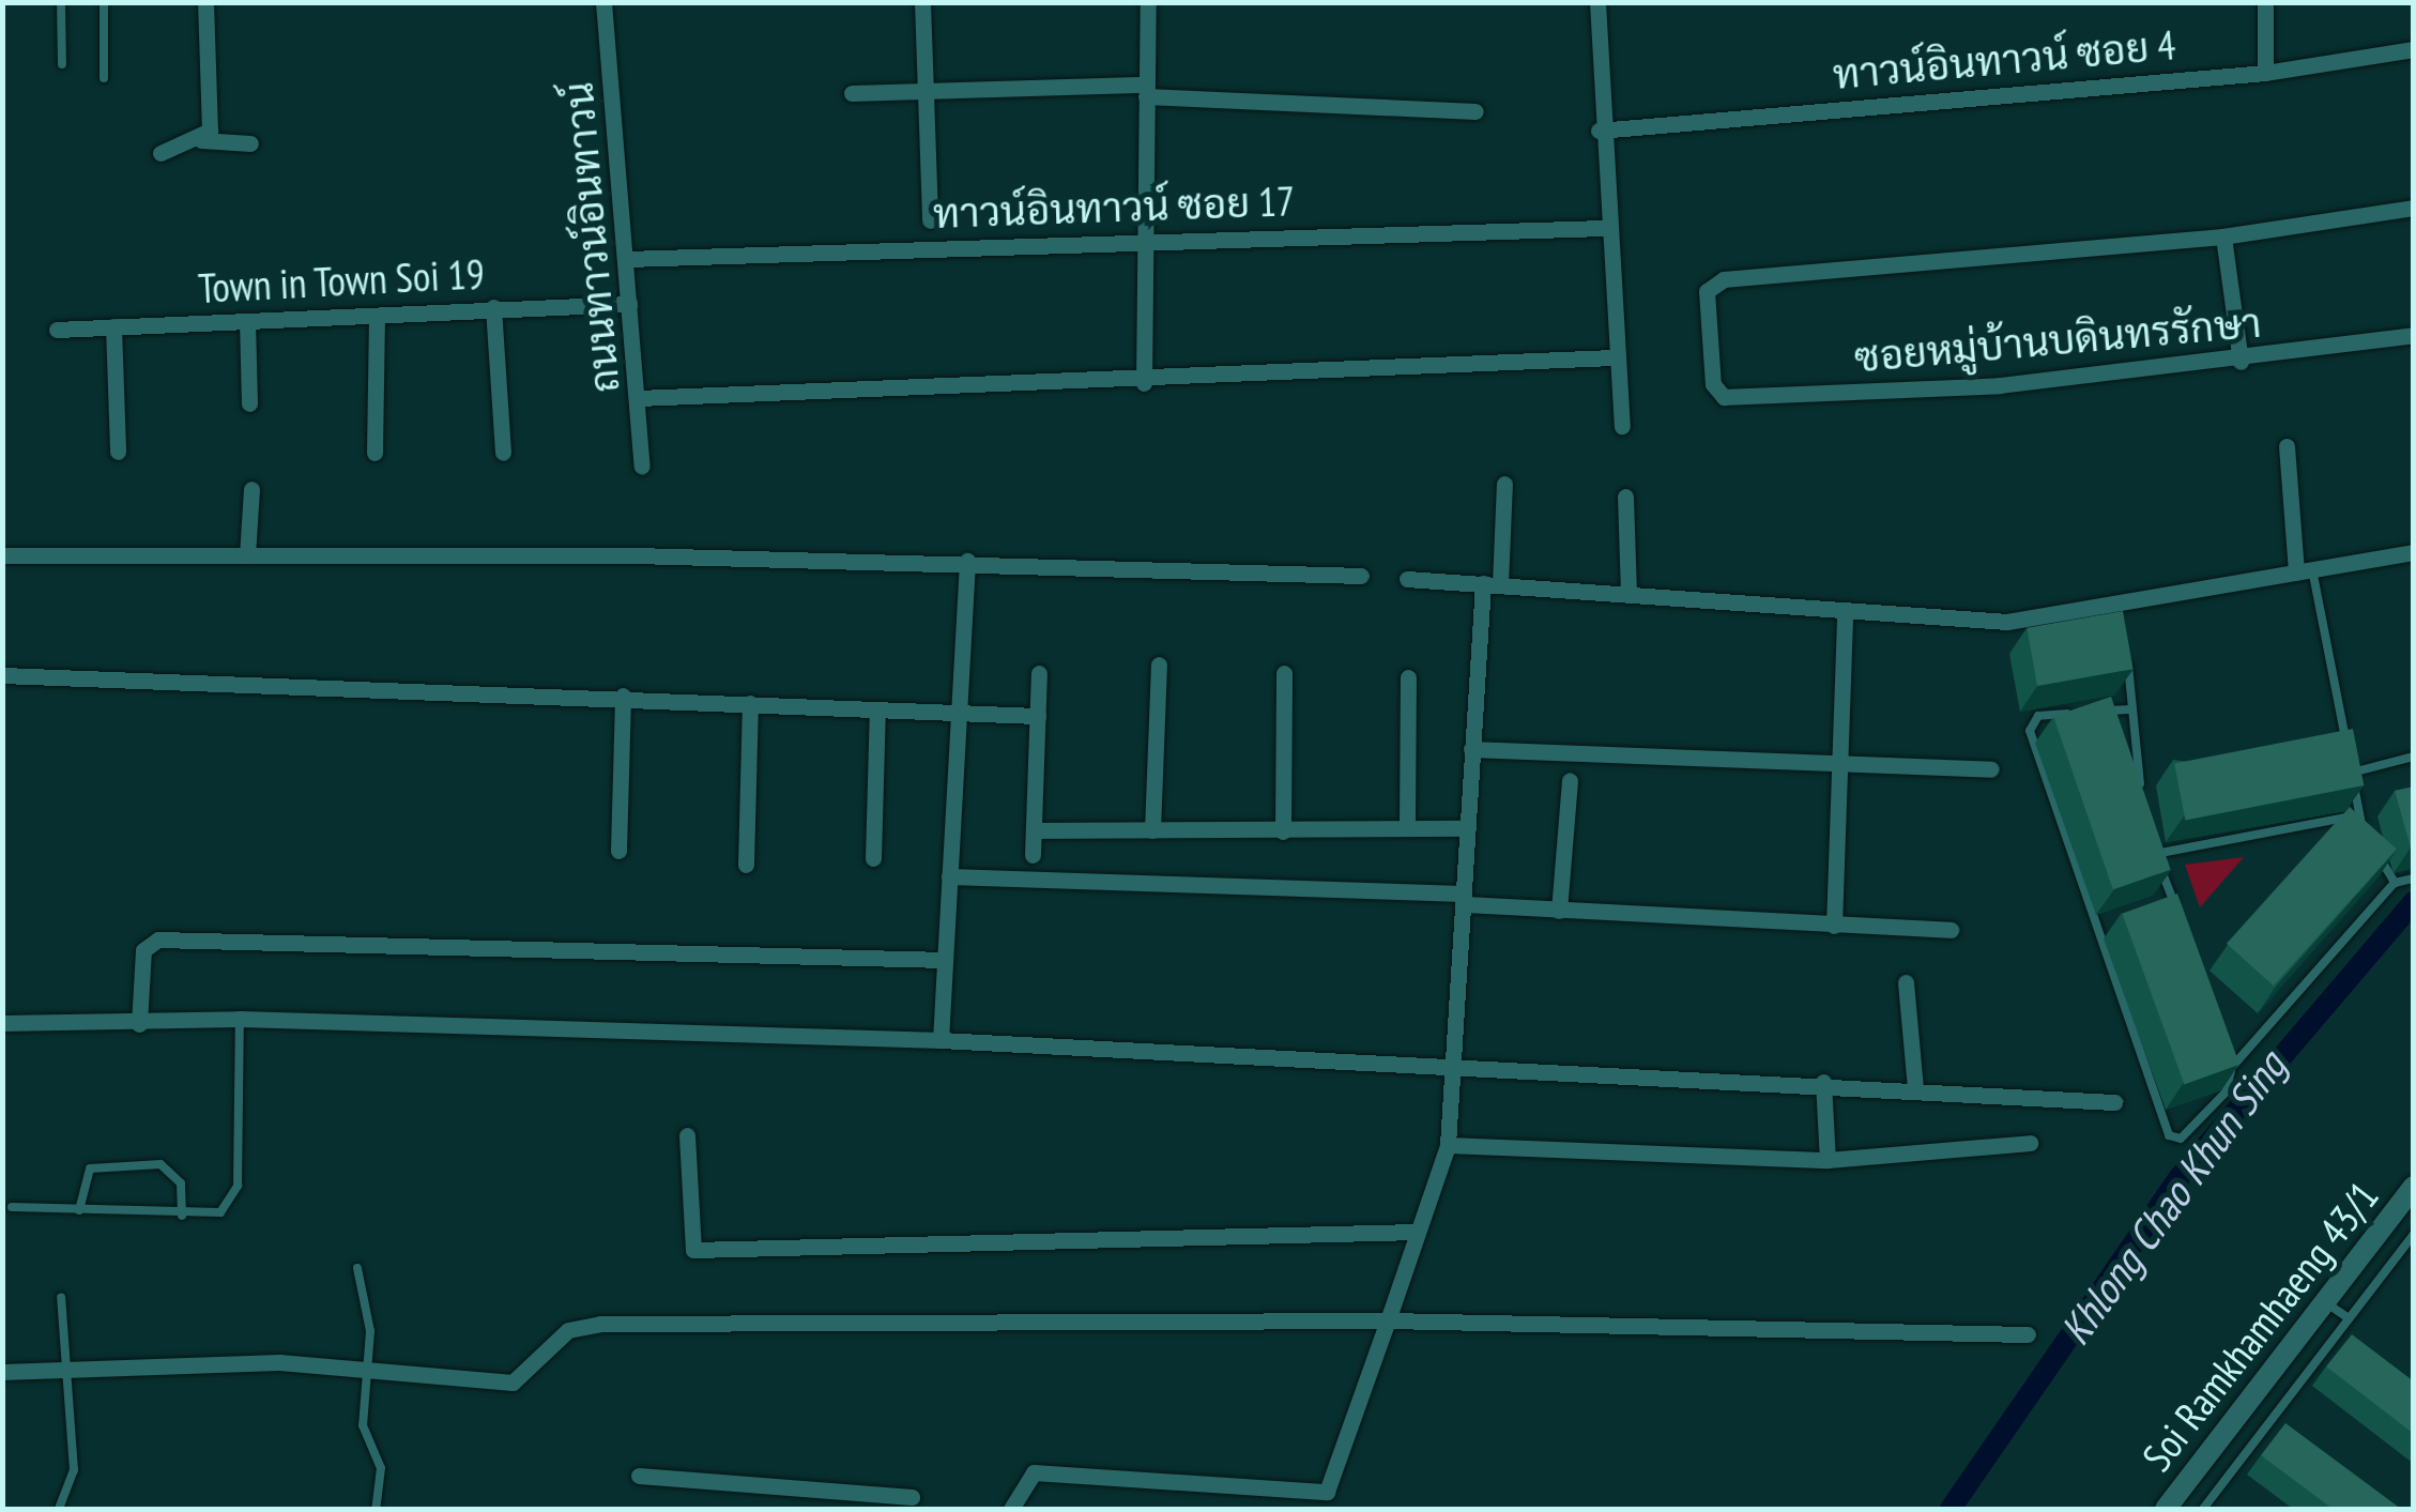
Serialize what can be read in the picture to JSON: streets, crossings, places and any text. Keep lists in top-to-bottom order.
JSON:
{
  "streets": {
    "street": [
      "ทาวน์อินทาวน์ ซอย 4",
      "ทาวน์อินทาวน์ ซอย 17",
      "ถนนทาวน์อินทาวน์",
      "Town in Town Soi 19",
      "ซอยหมู่บ้านบดินทรรักษา",
      "Soi Ramkhamhaeng 43/1"
    ]
  },
  "crossings": [
    ["ทาวน์อินทาวน์ ซอย 17", "ถนนทาวน์อินทาวน์"],
    ["ถนนทาวน์อินทาวน์", "Town in Town Soi 19"]
  ],
  "water": ["Khlong Chao Khun Sing"]
}
